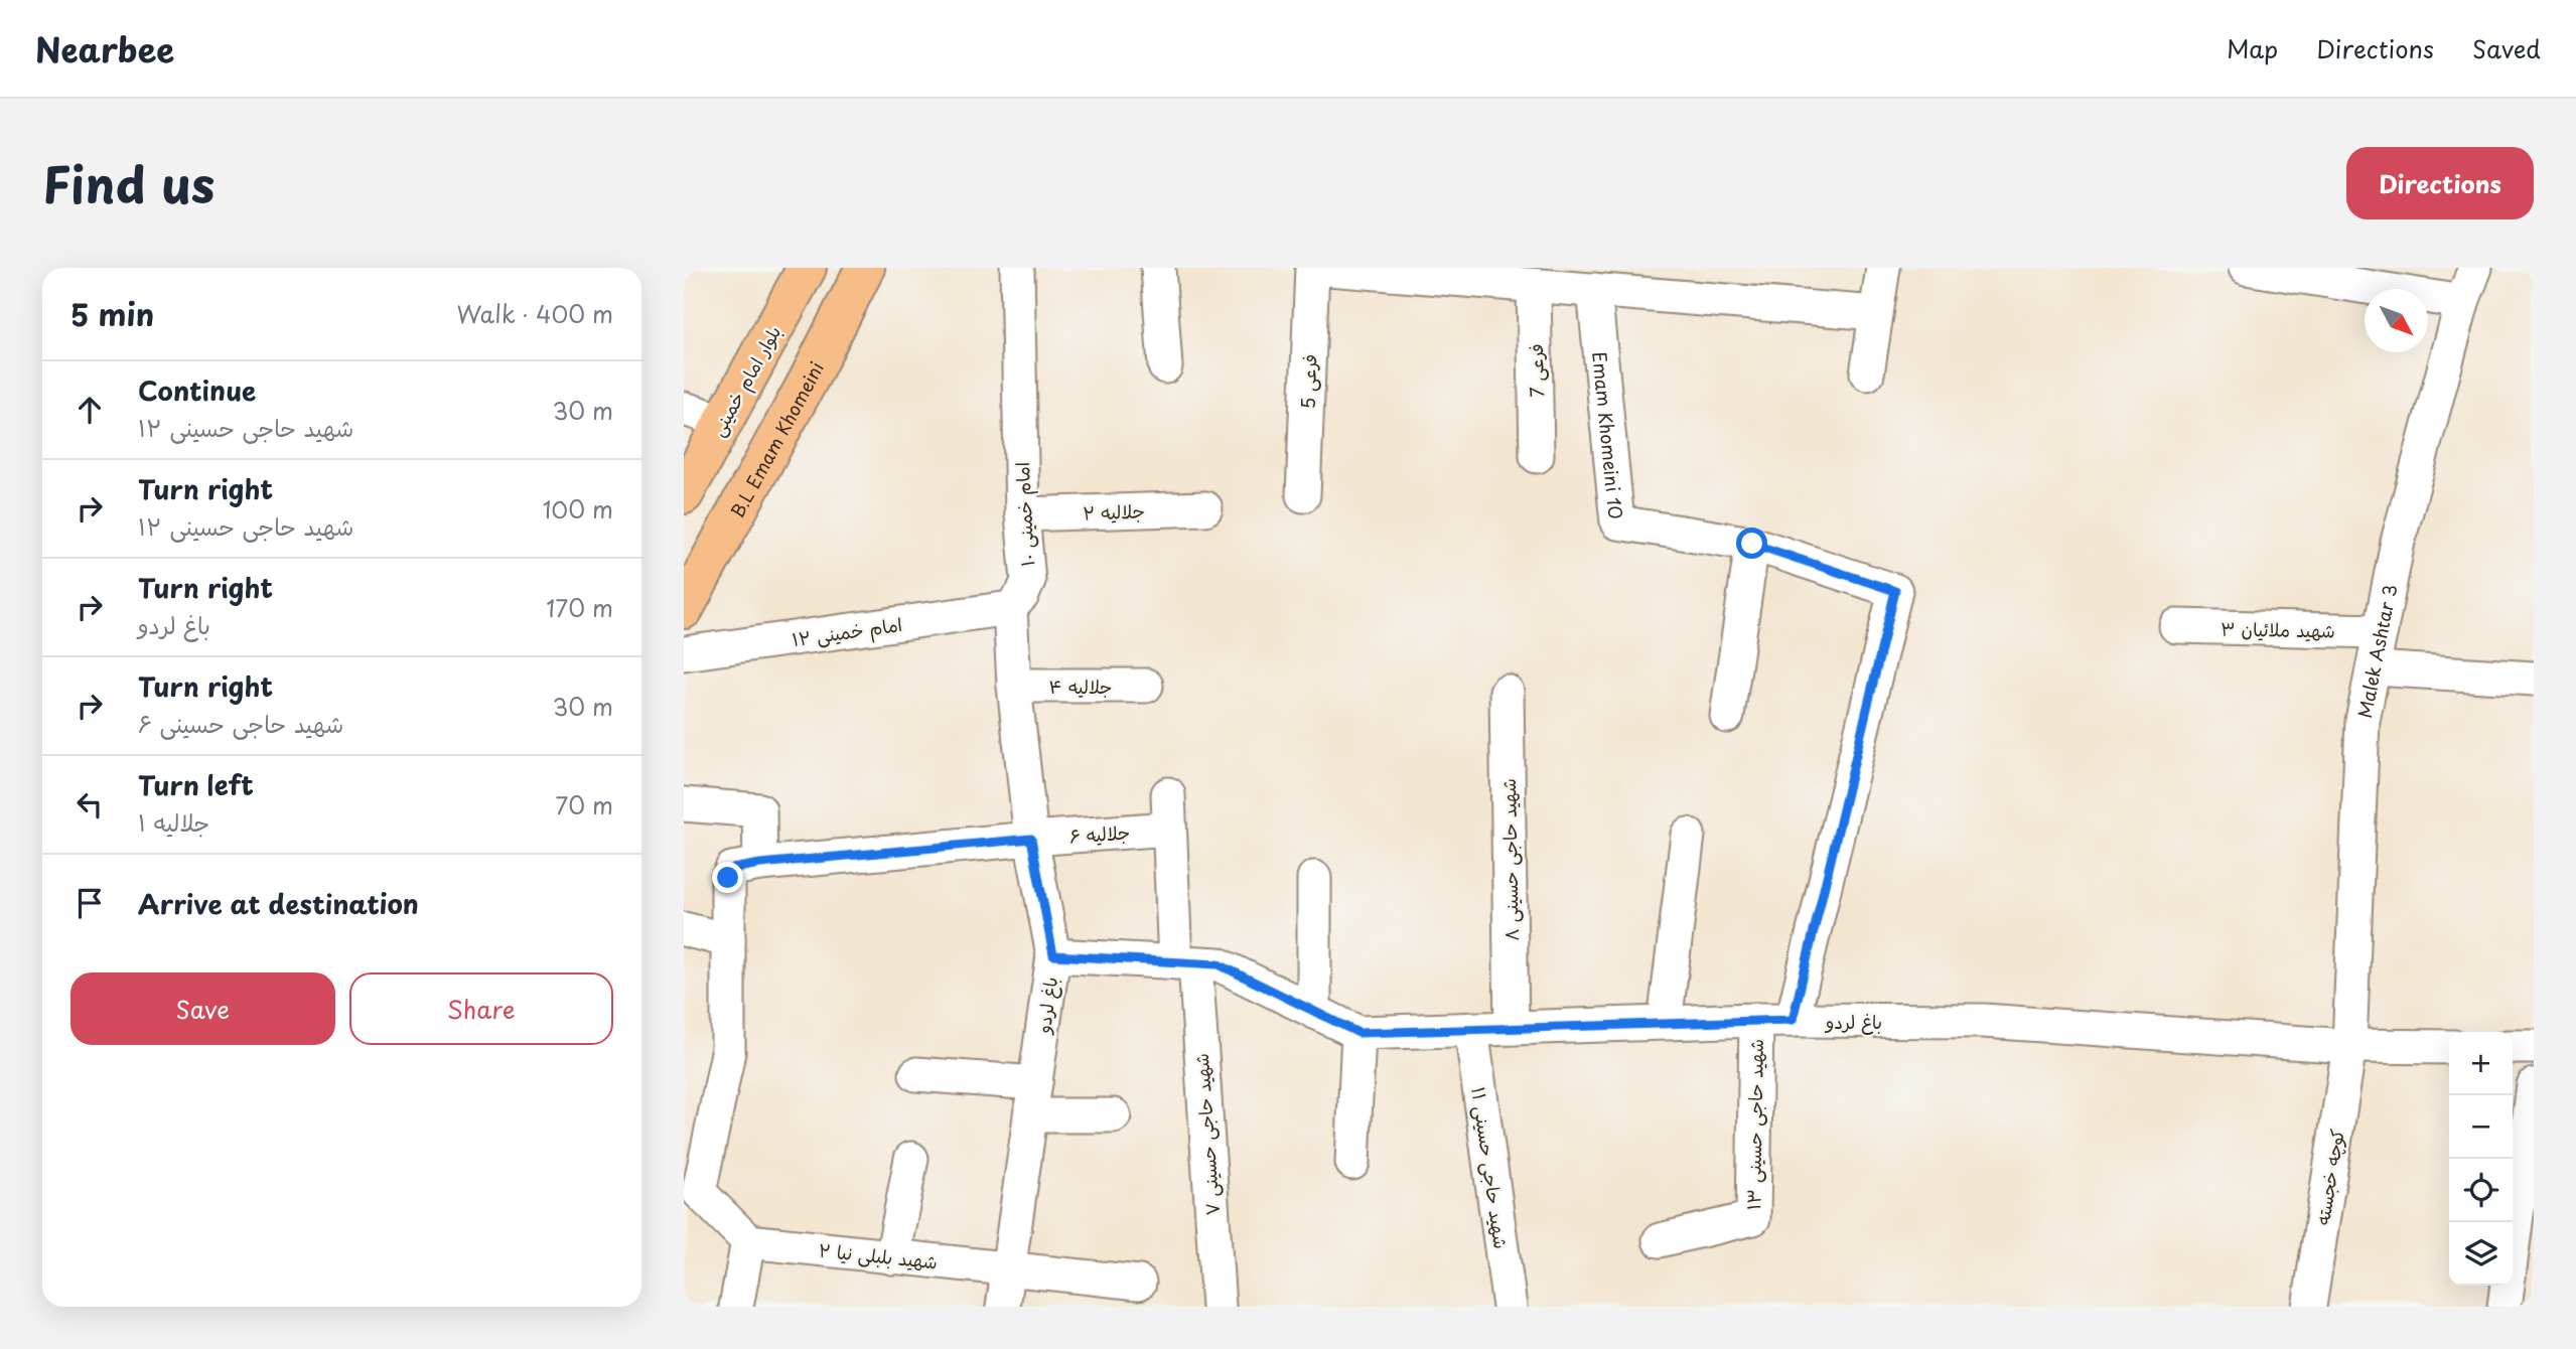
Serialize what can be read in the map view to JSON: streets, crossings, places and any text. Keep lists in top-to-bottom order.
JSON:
{
  "streets": {
    "main road": ["بلوار امام خمینی", "B.L Emam Khomeini"],
    "street": [
      "فرعی 7",
      "فرعی 5",
      "Emam Khomeini 10",
      "جلالیه ۲",
      "امام خمینی ۱۰",
      "شهید ملائیان ۳",
      "امام خمینی ۱۲",
      "Malek Ashtar 3",
      "جلالیه ۴",
      "جلالیه ۶",
      "شهید حاجی حسینی ۸",
      "باغ لردو",
      "شهید حاجی حسینی ۱۳",
      "شهید حاجی حسینی ۷",
      "شهید حاجی حسینی ۱۱",
      "کوچه خجسته",
      "شهید بلبلی نیا ۲"
    ]
  },
  "crossings": [
    ["جلالیه ۲", "امام خمینی ۱۰"],
    ["امام خمینی ۱۰", "امام خمینی ۱۲"],
    ["شهید ملائیان ۳", "Malek Ashtar 3"],
    ["Malek Ashtar 3", "باغ لردو"],
    ["Malek Ashtar 3", "کوچه خجسته"],
    ["جلالیه ۶", "شهید حاجی حسینی ۷"],
    ["شهید حاجی حسینی ۸", "باغ لردو"],
    ["باغ لردو", "شهید حاجی حسینی ۱۳"],
    ["باغ لردو", "شهید حاجی حسینی ۷"],
    ["باغ لردو", "شهید حاجی حسینی ۱۱"],
    ["باغ لردو", "کوچه خجسته"],
    ["باغ لردو", "شهید بلبلی نیا ۲"]
  ],
  "north": "bottom right",
  "page": {
    "header": "Nearbee",
    "nav": ["Map", "Directions", "Saved"],
    "title": "Find us",
    "buttons": [
      "Directions",
      ["Save", "Share"]
    ],
    "heading": ["5 min", "Walk · 400 m"],
    "list": [
      ["Continue", "شهید حاجی حسینی ۱۲", "30 m"],
      ["Turn right", "شهید حاجی حسینی ۱۲", "100 m"],
      ["Turn right", "باغ لردو", "170 m"],
      ["Turn right", "شهید حاجی حسینی ۶", "30 m"],
      ["Turn left", "جلالیه ۱", "70 m"],
      "Arrive at destination"
    ],
    "map_buttons": ["+", "−"]
  }
}
